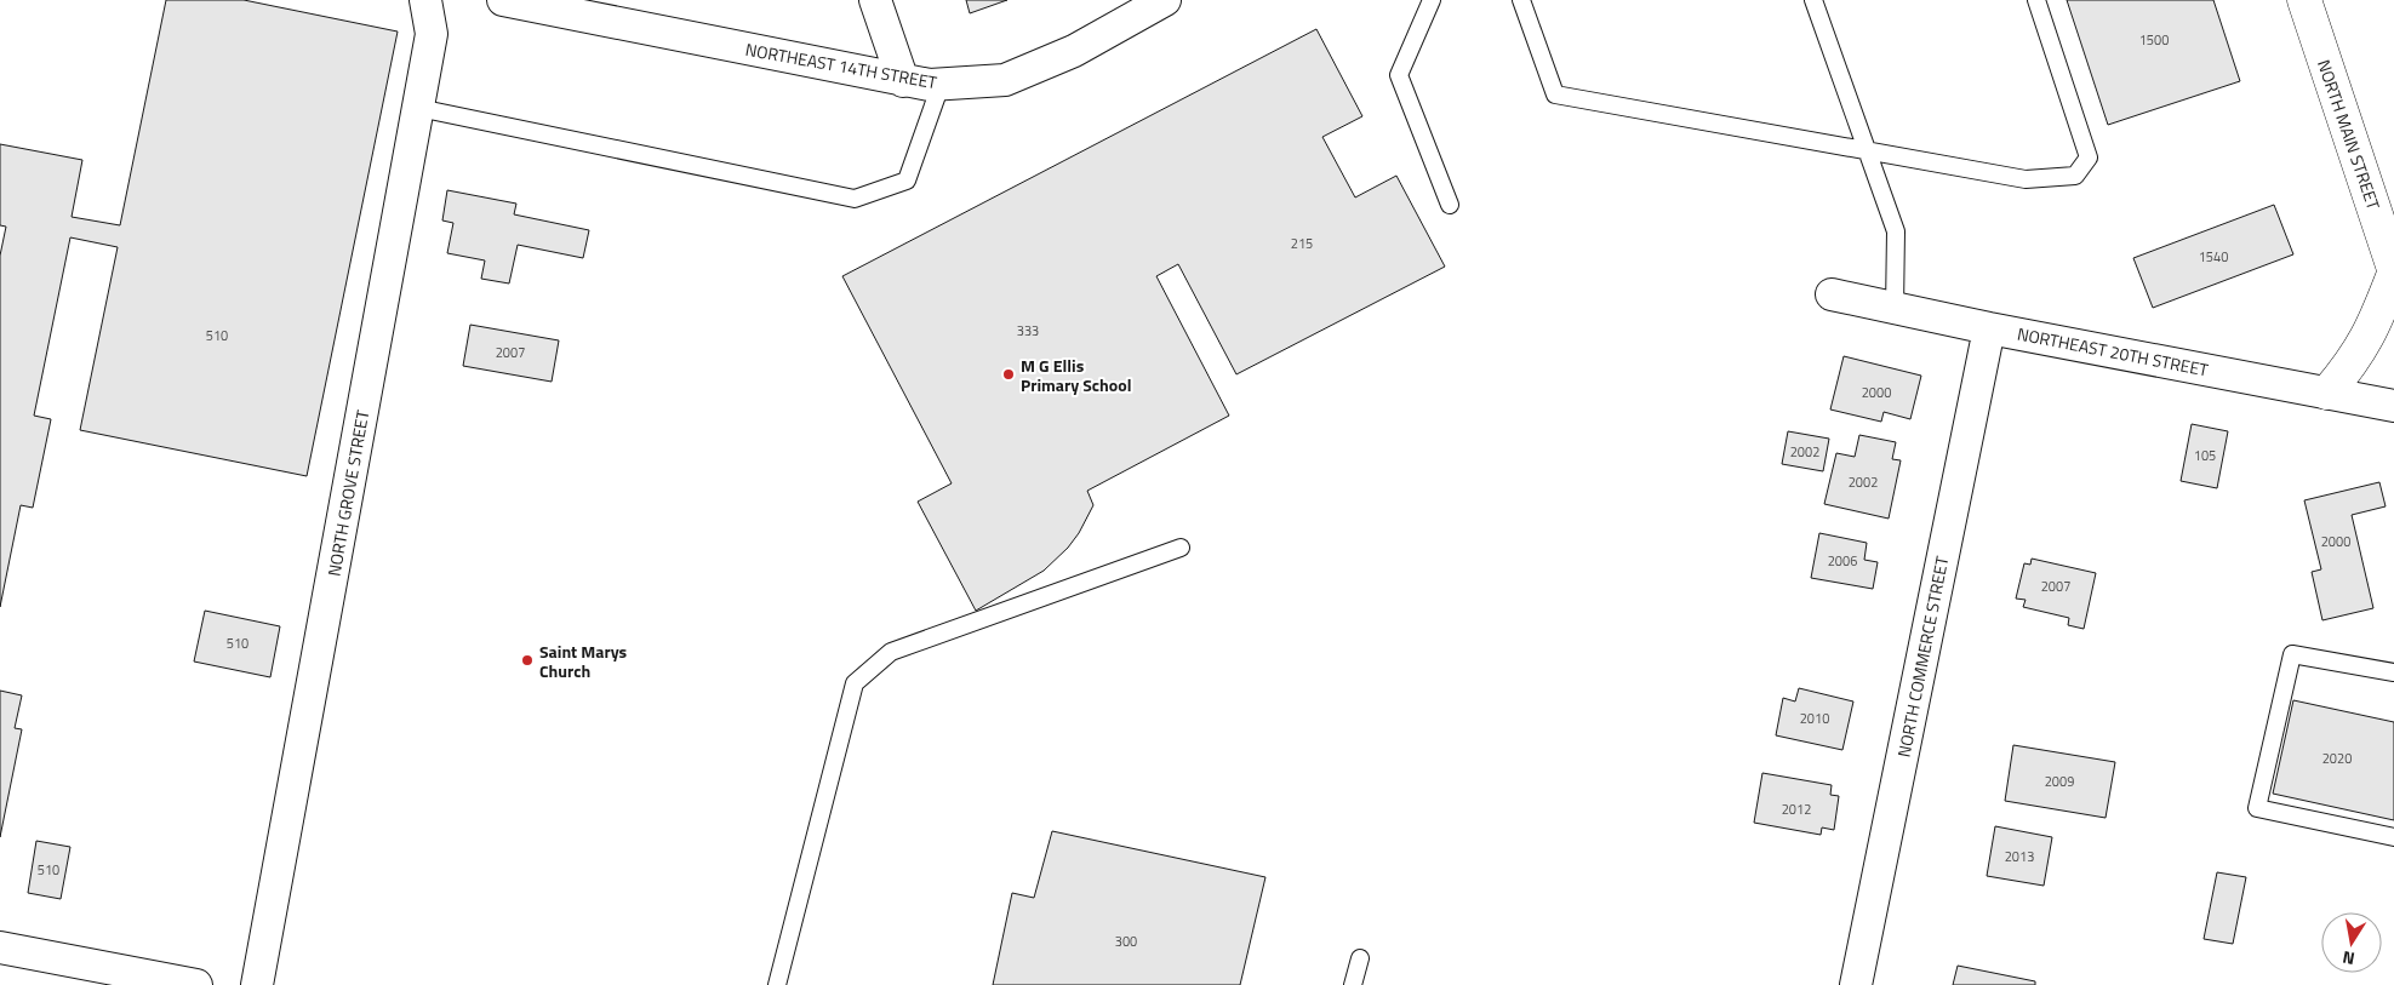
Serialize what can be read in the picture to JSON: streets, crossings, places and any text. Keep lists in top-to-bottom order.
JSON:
{
  "streets": {
    "main road": ["NORTH MAIN STREET"],
    "street": [
      "NORTHEAST 14TH STREET",
      "NORTHEAST 20TH STREET",
      "NORTH GROVE STREET",
      "NORTH COMMERCE STREET"
    ]
  },
  "crossings": [
    ["NORTHEAST 20TH STREET", "NORTH COMMERCE STREET"]
  ],
  "places": ["M G Ellis Primary School", "Saint Marys Church"],
  "house_numbers": [
    "1500",
    "215",
    "1540",
    "333",
    "510",
    "2007",
    "2000",
    "2002",
    "105",
    "2002",
    "2000",
    "2006",
    "2007",
    "510",
    "2010",
    "2020",
    "2009",
    "2012",
    "2013",
    "510",
    "300"
  ],
  "north": "bottom"
}
